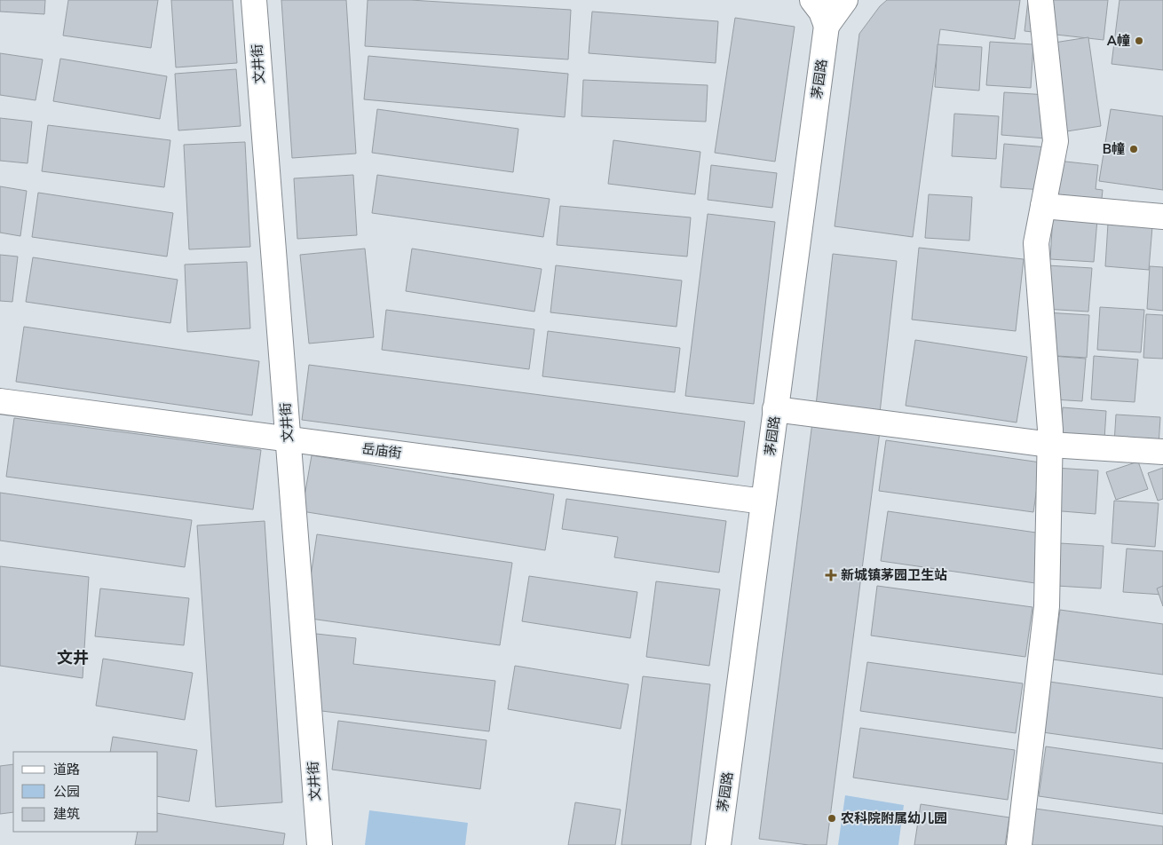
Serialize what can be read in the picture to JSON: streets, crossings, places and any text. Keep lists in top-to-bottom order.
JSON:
{
  "streets": {
    "main road": ["文井街", "茅园路", "岳庙街"]
  },
  "crossings": [
    ["文井街", "岳庙街"],
    ["茅园路", "岳庙街"]
  ],
  "districts": ["文井"],
  "places": {
    "other": ["A幢", "B幢", "农科院附属幼儿园"],
    "health": ["新城镇茅园卫生站"]
  },
  "legend": ["道路", "公园", "建筑"]
}
